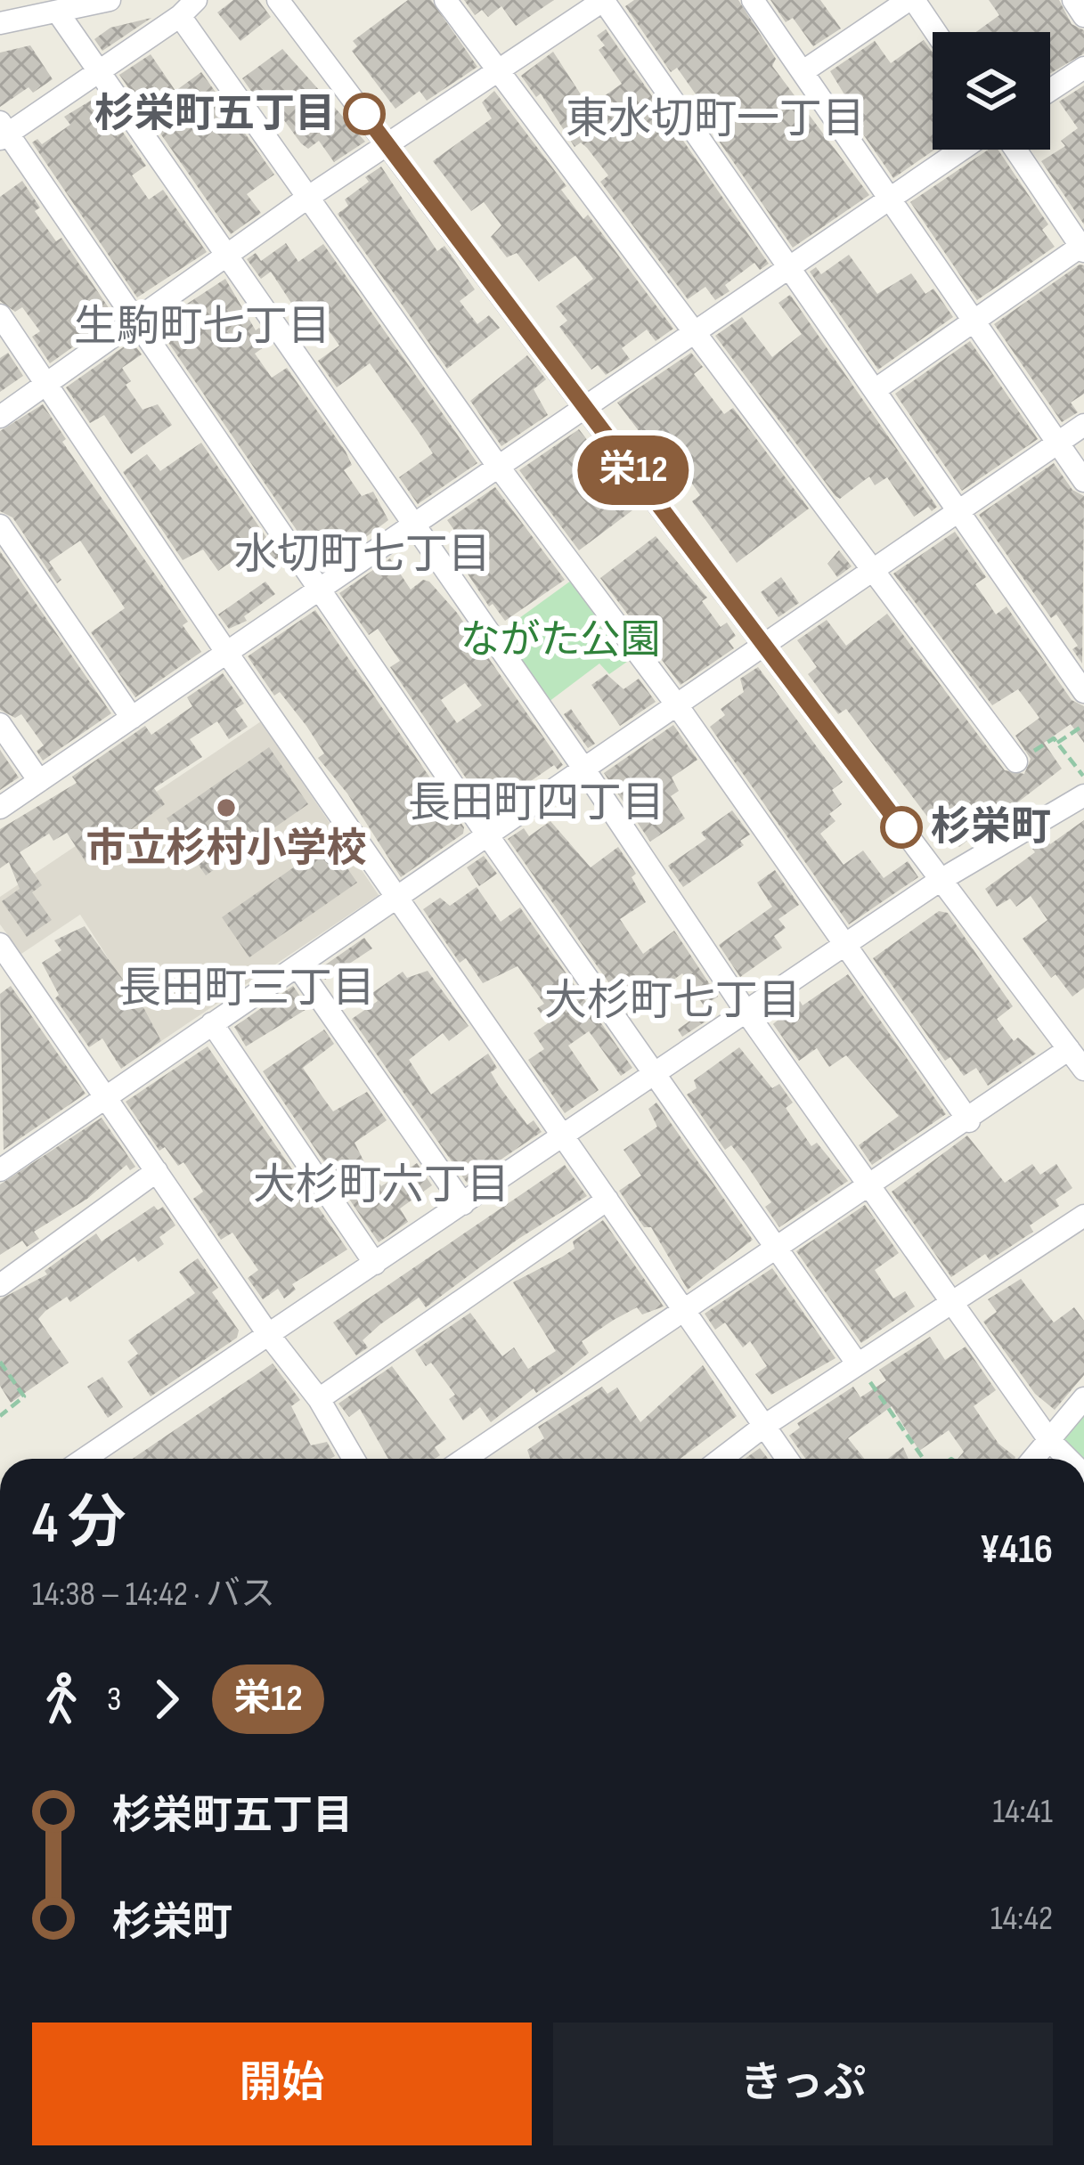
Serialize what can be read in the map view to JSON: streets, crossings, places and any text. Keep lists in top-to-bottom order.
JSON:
{
  "districts": [
    "東水切町一丁目",
    "生駒町七丁目",
    "水切町七丁目",
    "長田町四丁目",
    "長田町三丁目",
    "大杉町七丁目",
    "大杉町六丁目"
  ],
  "parks": ["ながた公園"],
  "places": ["杉栄町五丁目", "市立杉村小学校", "杉栄町"],
  "lines": ["bus line 栄12"],
  "page": {
    "on_map": "栄12",
    "heading": ["4 分", "14:38 – 14:42 · バス", "¥416"],
    "legs": ["3", "栄12"],
    "list": [
      {
        "name": "杉栄町五丁目",
        "value": "14:41"
      },
      {
        "name": "杉栄町",
        "value": "14:42"
      }
    ],
    "buttons": ["開始", "きっぷ"]
  }
}
